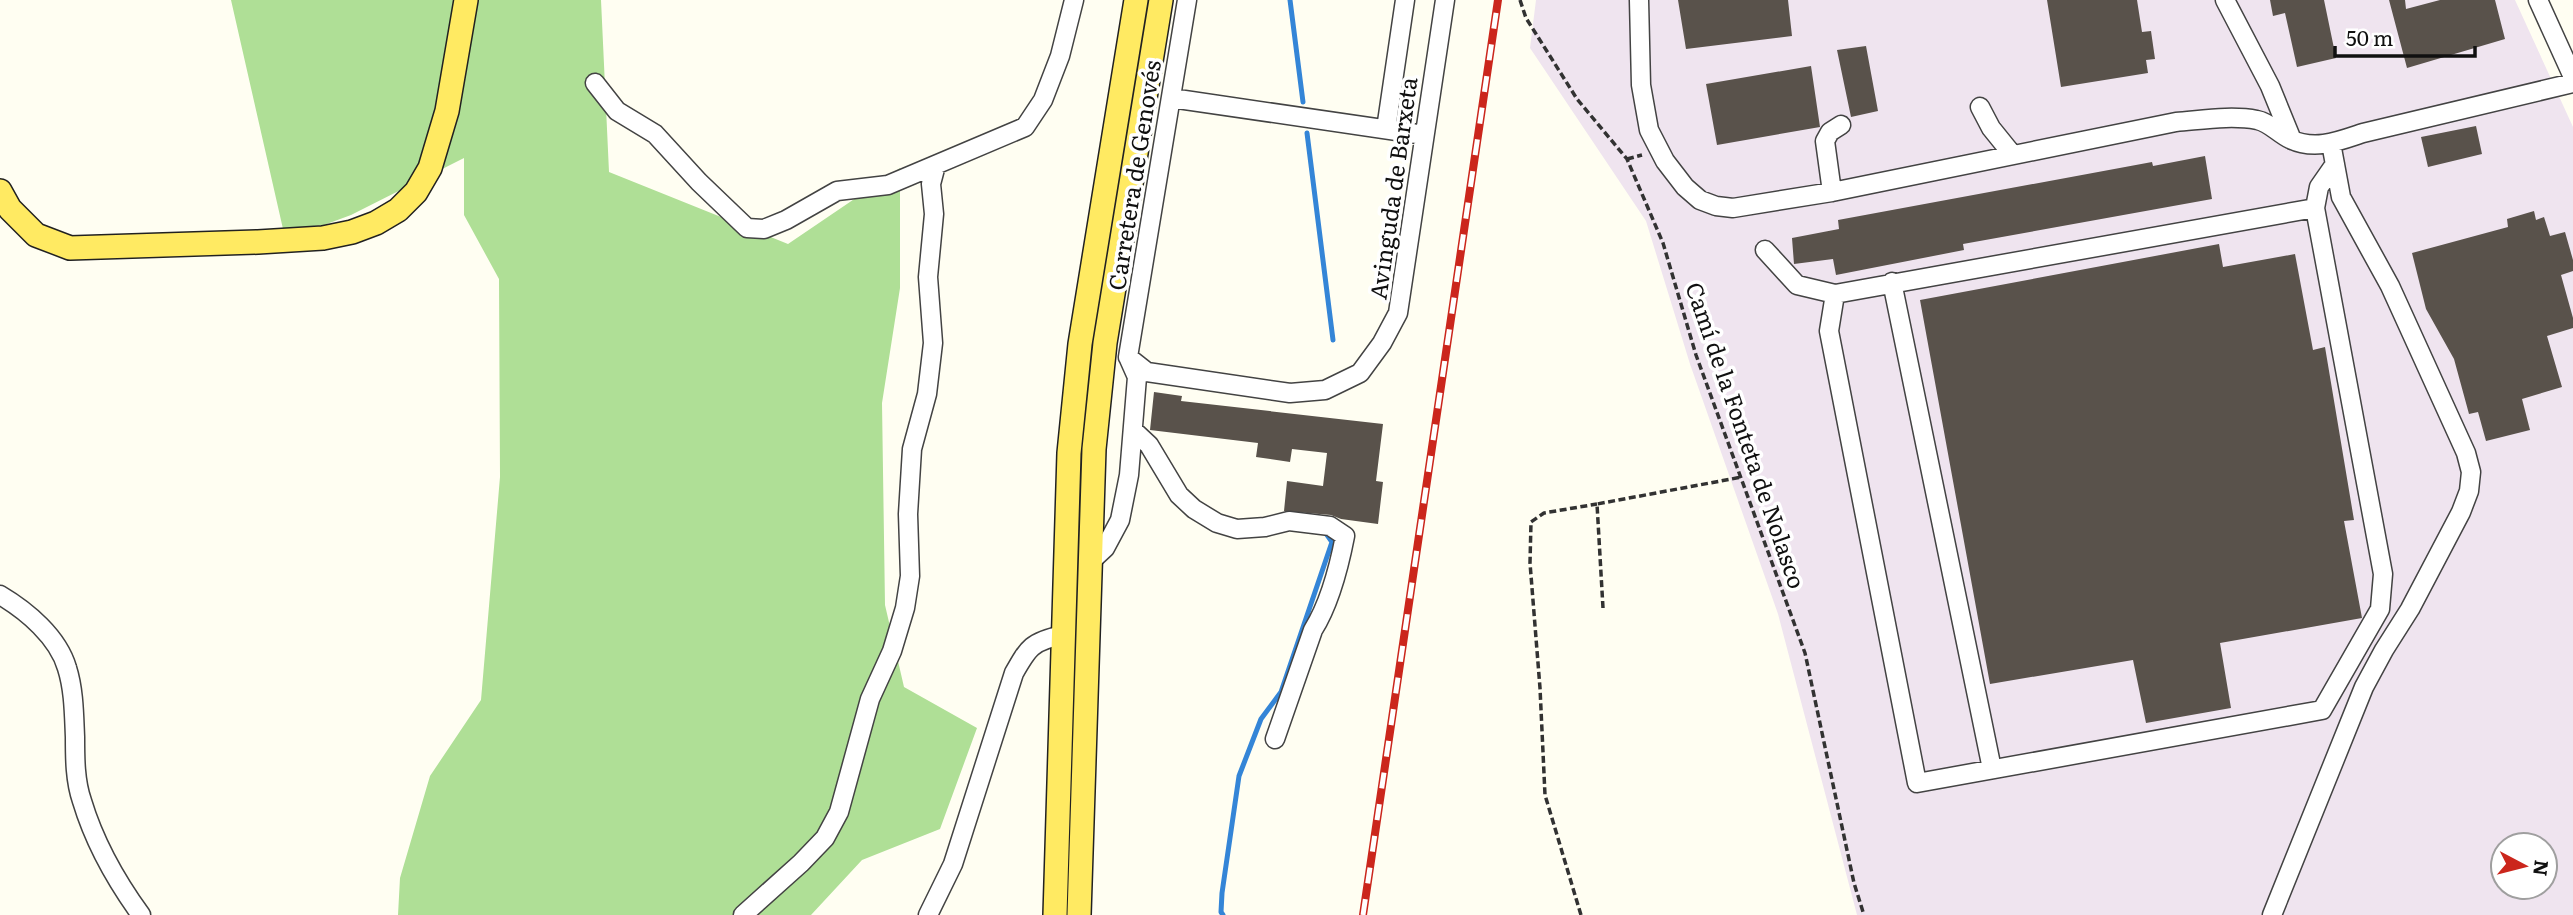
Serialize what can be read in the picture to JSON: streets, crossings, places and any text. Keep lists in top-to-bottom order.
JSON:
{
  "streets": {
    "street": ["Carretera de Genovés", "Avinguda de Barxeta"],
    "path": ["Camí de la Fonteta de Nolasco"]
  },
  "crossings": [
    ["Carretera de Genovés", "Avinguda de Barxeta"]
  ],
  "scale_bar": "50 m",
  "north": "right"
}
